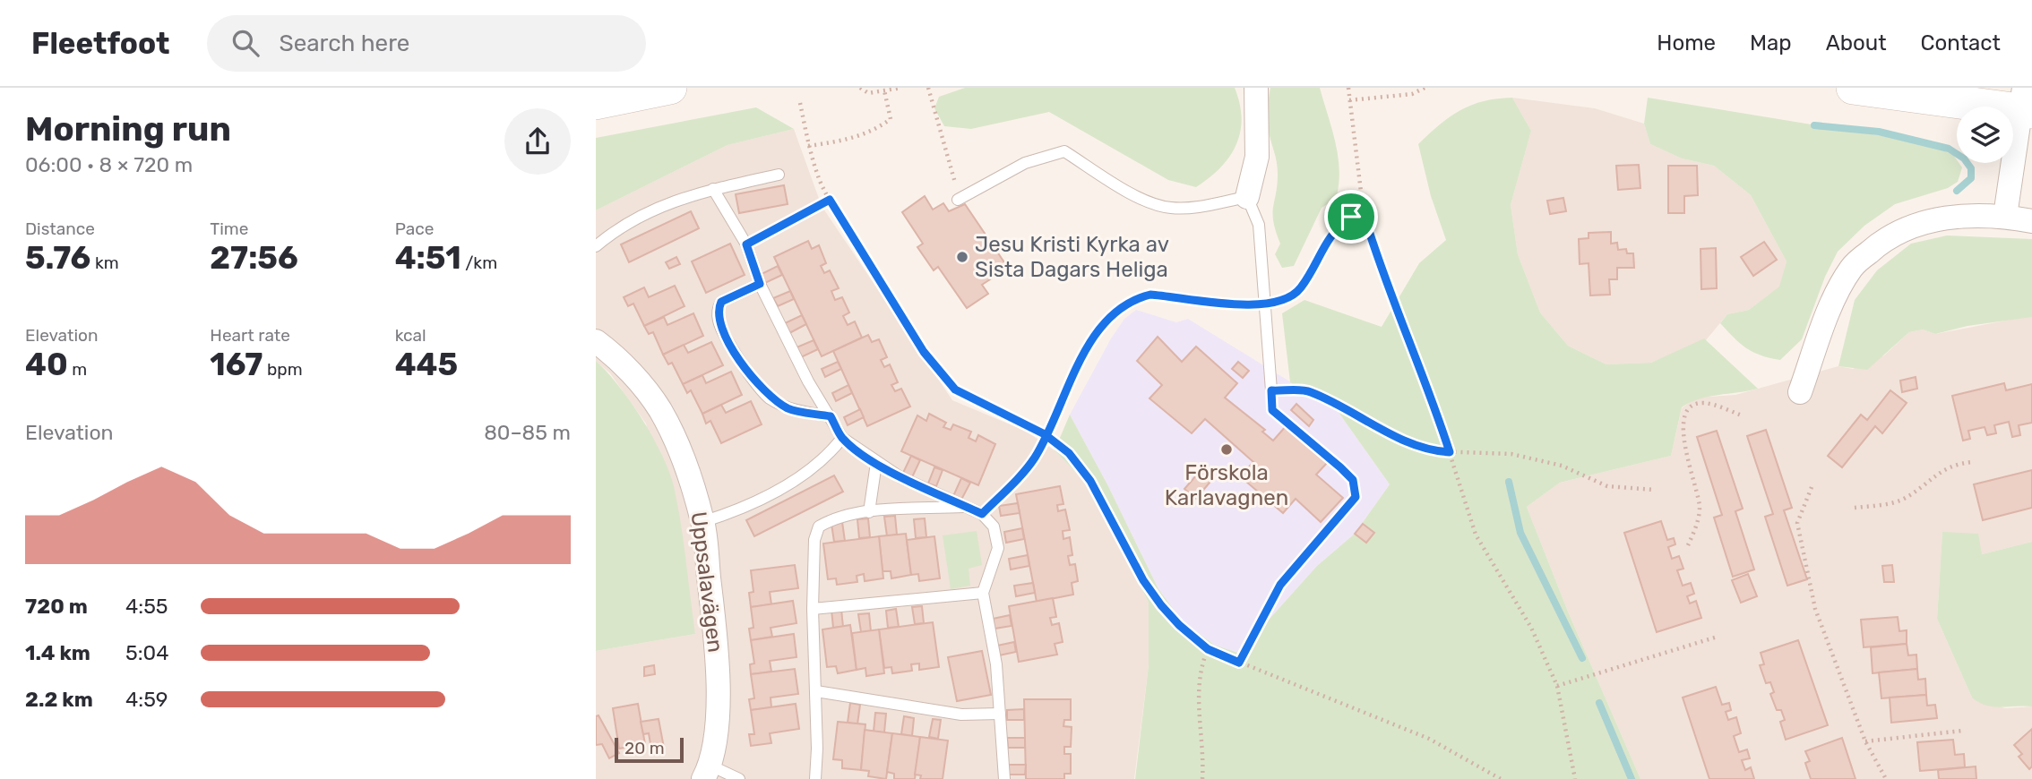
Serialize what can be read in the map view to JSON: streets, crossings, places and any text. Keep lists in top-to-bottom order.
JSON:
{
  "streets": {
    "street": ["Uppsalavägen"]
  },
  "places": ["Jesu Kristi Kyrka av Sista Dagars Heliga", "Förskola Karlavagnen"],
  "scale_bar": "20 m",
  "page": {
    "header": "Fleetfoot",
    "search": "Search here",
    "nav": [
      "Home",
      "Map",
      "About",
      "Contact"
    ],
    "heading": ["Morning run", "06:00 · 8 × 720 m"],
    "stats": [
      ["Distance", "5.76 km"],
      ["Time", "27:56"],
      ["Pace", "4:51 /km"],
      ["Elevation", "40 m"],
      ["Heart rate", "167 bpm"],
      ["kcal", "445"]
    ],
    "chart": ["Elevation", "80–85 m"],
    "list": [
      {
        "name": "720 m",
        "note": "4:55"
      },
      {
        "name": "1.4 km",
        "note": "5:04"
      },
      {
        "name": "2.2 km",
        "note": "4:59"
      }
    ],
    "scale": "20 m"
  }
}
